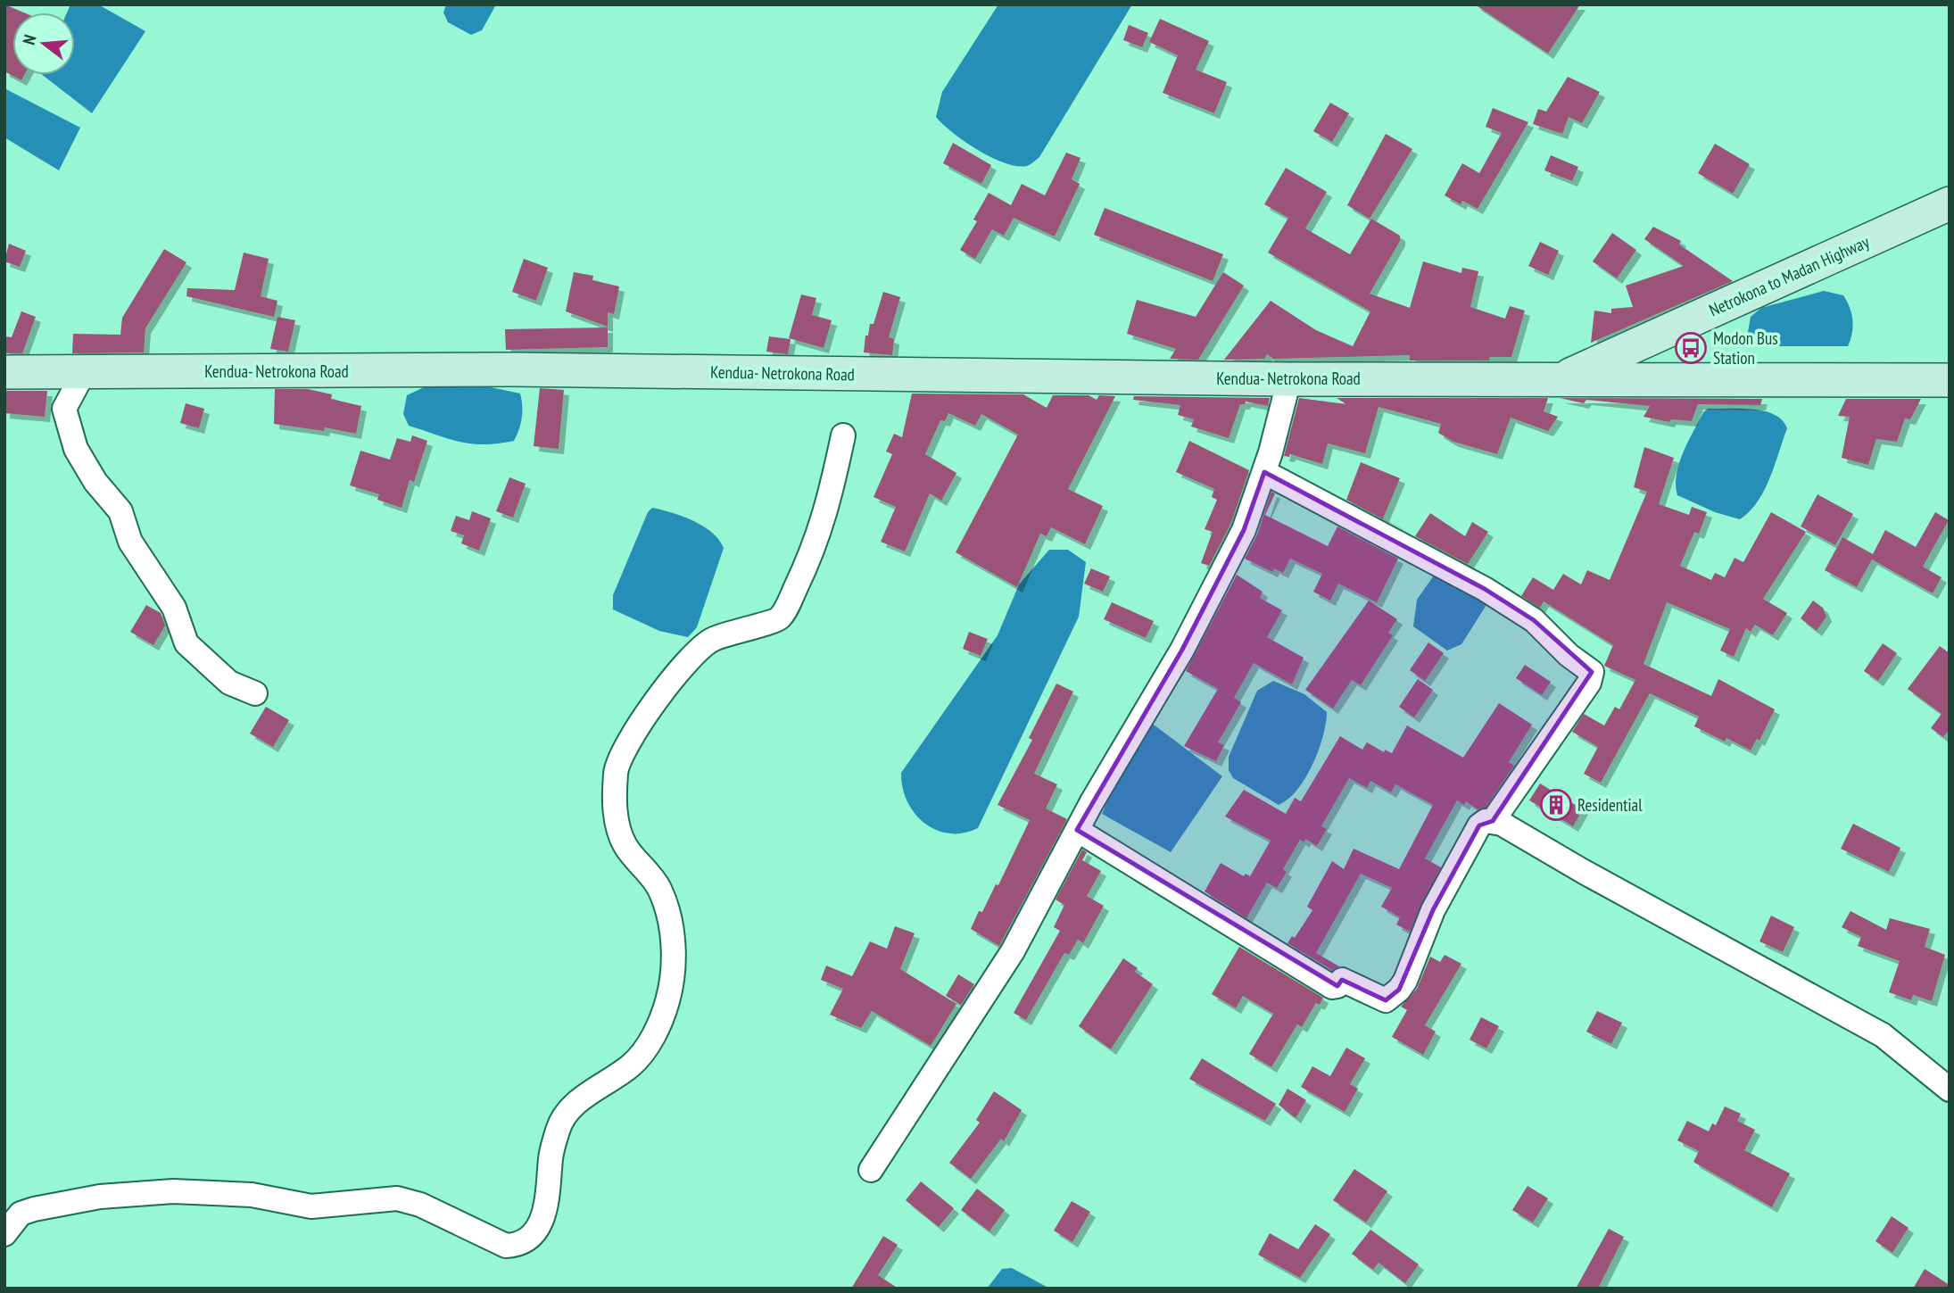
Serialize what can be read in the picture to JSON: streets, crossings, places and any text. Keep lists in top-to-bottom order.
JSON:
{
  "streets": {
    "main road": ["Netrokona to Madan Highway", "Kendua- Netrokona Road"]
  },
  "crossings": [
    ["Netrokona to Madan Highway", "Kendua- Netrokona Road"]
  ],
  "places": {
    "bus stop": ["Modon Bus Station"],
    "building": ["Residential"]
  },
  "north": "left"
}
